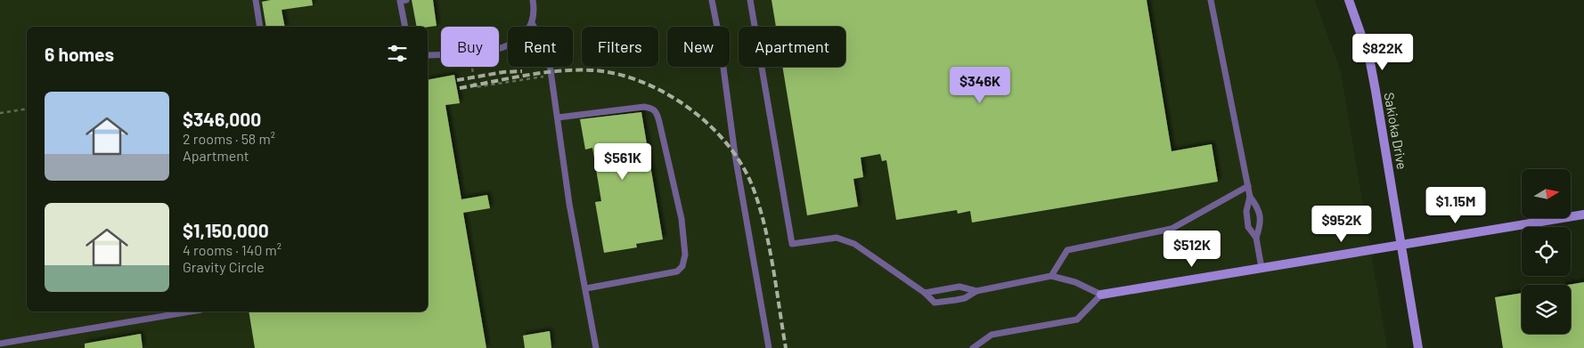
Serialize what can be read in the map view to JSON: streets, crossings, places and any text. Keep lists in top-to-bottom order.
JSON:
{
  "streets": {
    "street": ["Sakioka Drive"]
  },
  "north": "right",
  "page": {
    "chip": [
      "Buy",
      "Rent",
      "Filters",
      "New",
      "Apartment"
    ],
    "heading": "6 homes",
    "price": [
      "$822K",
      "$346K",
      "$561K",
      "$1.15M",
      "$952K",
      "$512K"
    ],
    "list": [
      {
        "name": "$346,000",
        "note": "2 rooms · 58 m² · Apartment"
      },
      {
        "name": "$1,150,000",
        "note": "4 rooms · 140 m² · Gravity Circle"
      }
    ]
  }
}
